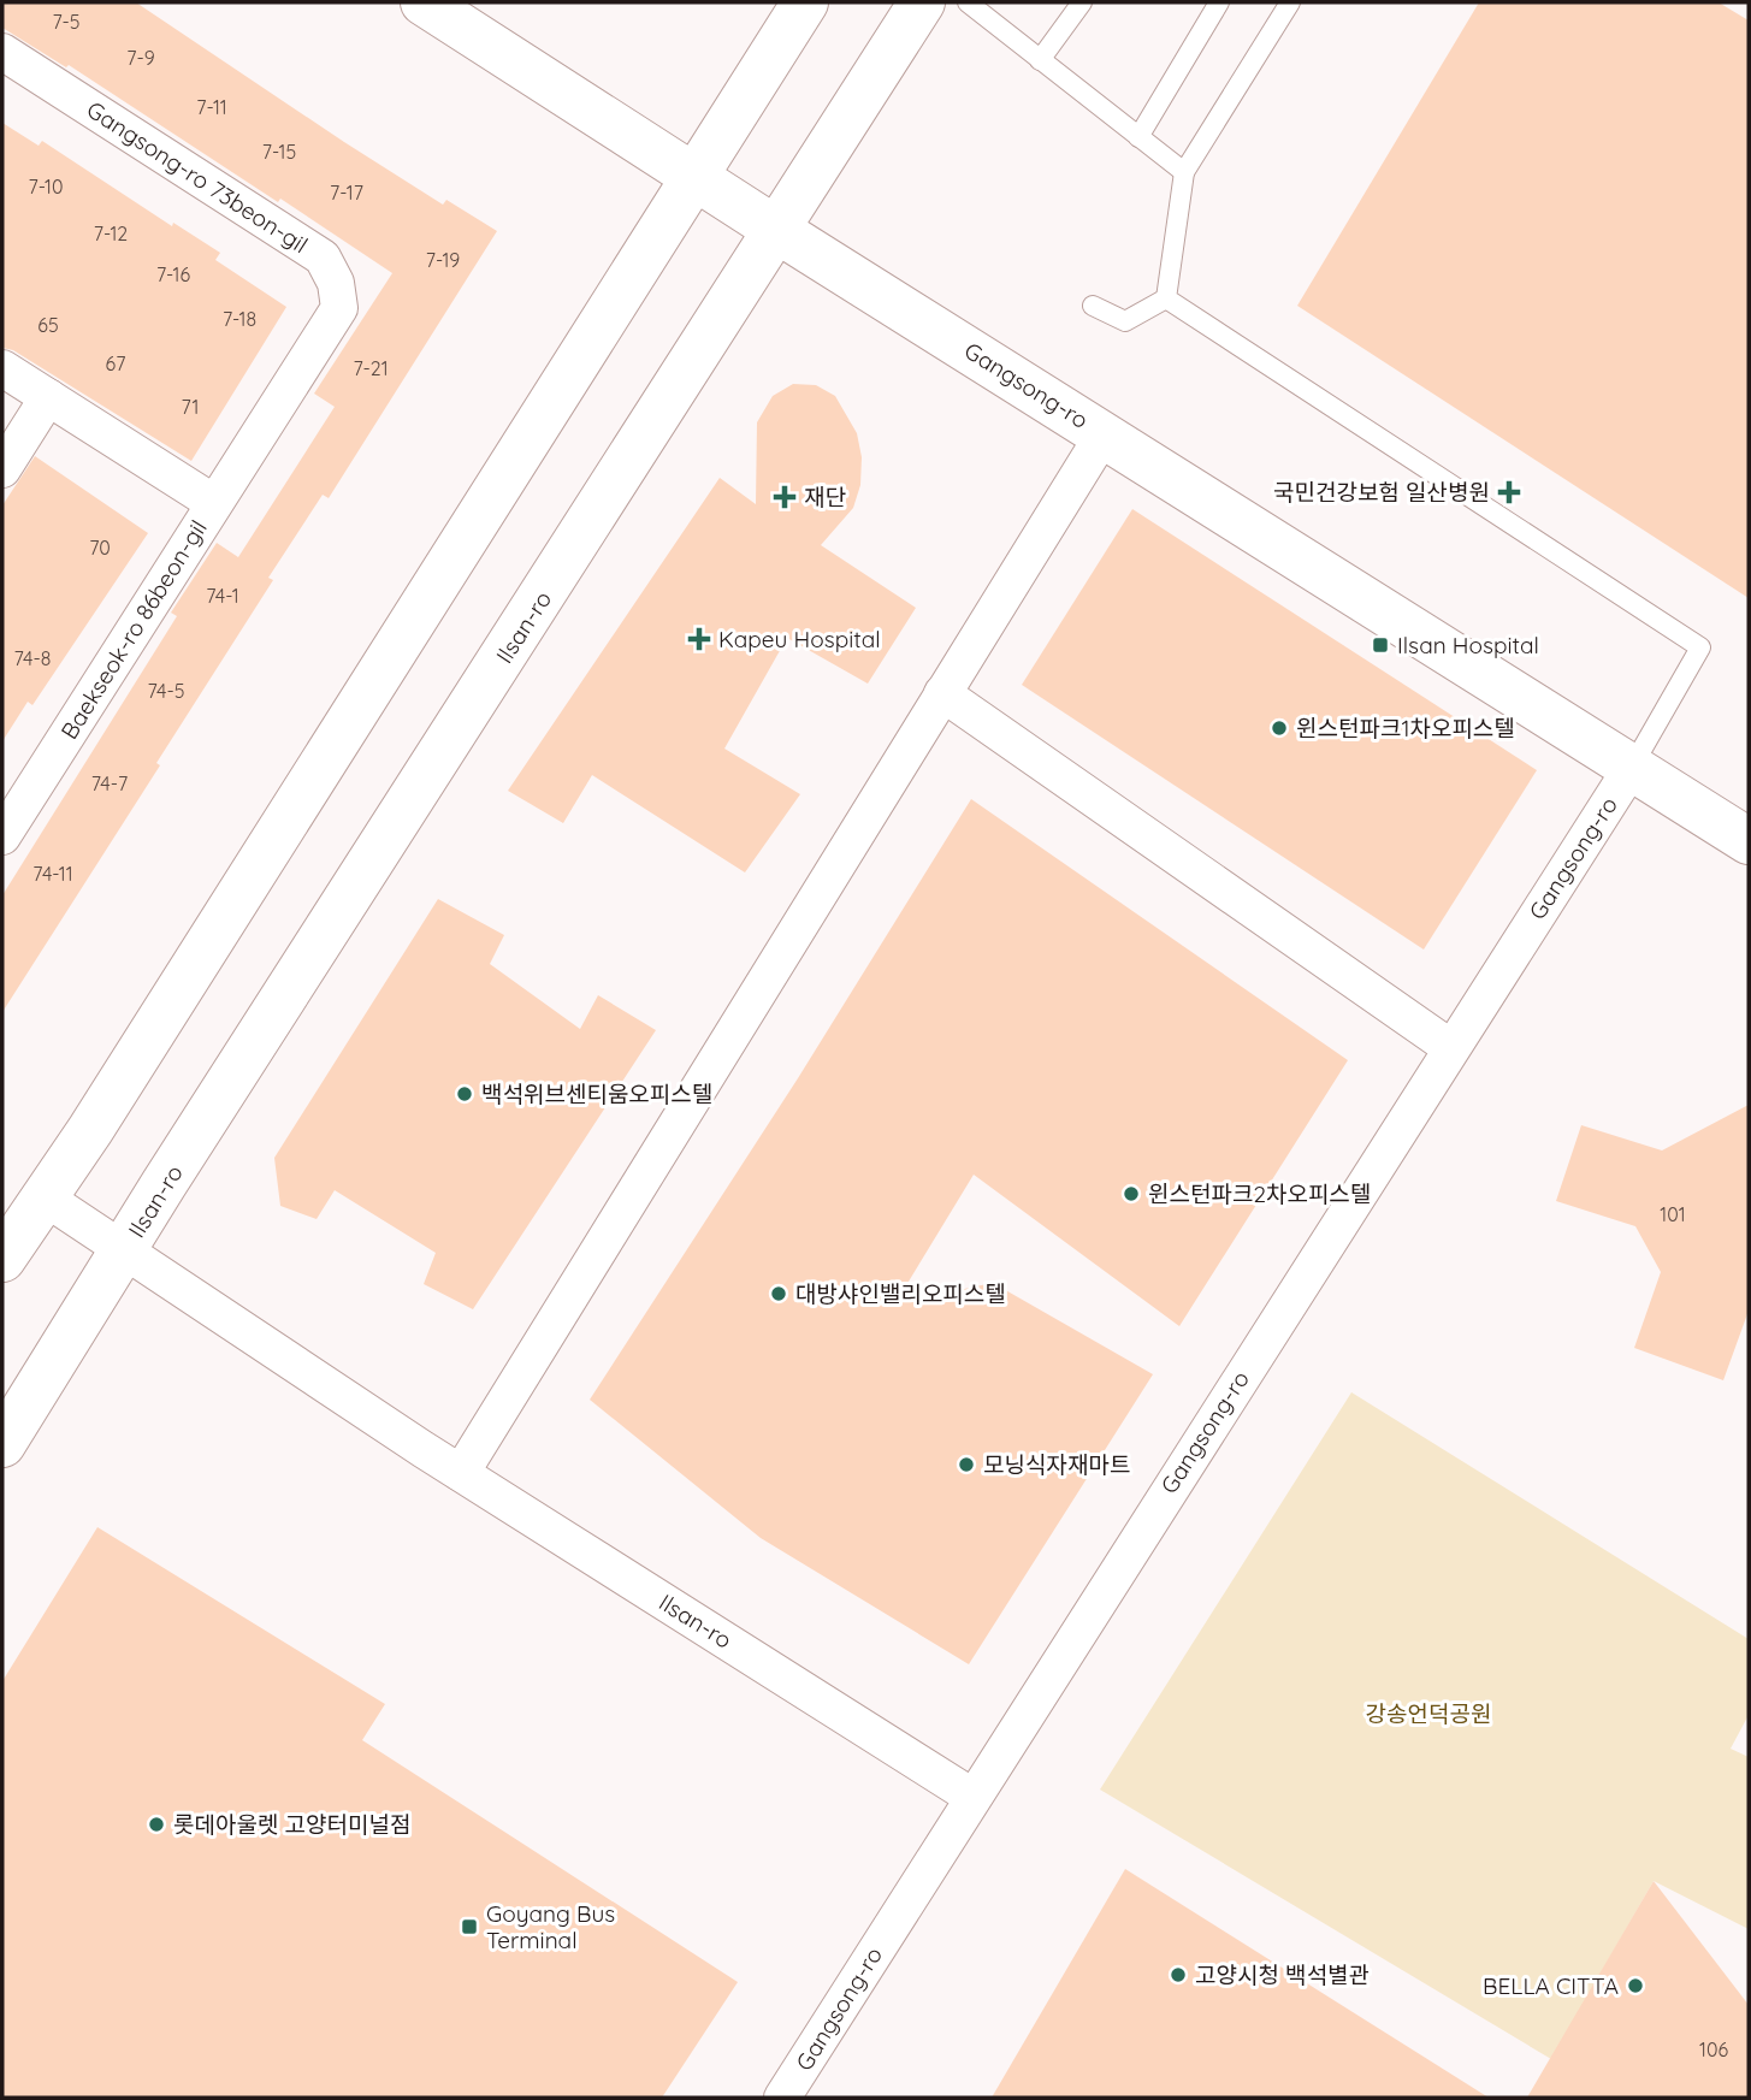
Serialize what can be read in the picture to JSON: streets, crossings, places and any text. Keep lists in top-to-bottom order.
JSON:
{
  "streets": {
    "main road": ["Gangsong-ro", "Ilsan-ro"],
    "street": ["Gangsong-ro 73beon-gil", "Baekseok-ro 86beon-gil"]
  },
  "crossings": [
    ["Gangsong-ro 73beon-gil", "Baekseok-ro 86beon-gil"],
    ["Gangsong-ro", "Ilsan-ro"]
  ],
  "parks": ["강송언덕공원"],
  "places": {
    "health": ["국민건강보험 일산병원", "재단", "Kapeu Hospital"],
    "transit": ["Ilsan Hospital", "Goyang Bus Terminal"],
    "other": [
      "윈스턴파크1차오피스텔",
      "백석위브센티움오피스텔",
      "윈스턴파크2차오피스텔",
      "대방샤인밸리오피스텔",
      "모닝식자재마트",
      "롯데아울렛 고양터미널점",
      "고양시청 백석별관",
      "BELLA CITTA"
    ]
  },
  "house_numbers": [
    "7-5",
    "7-9",
    "7-11",
    "7-15",
    "7-10",
    "7-17",
    "7-12",
    "7-19",
    "7-16",
    "7-18",
    "65",
    "67",
    "7-21",
    "71",
    "70",
    "74-1",
    "74-8",
    "74-5",
    "74-7",
    "74-11",
    "101",
    "106"
  ]
}
